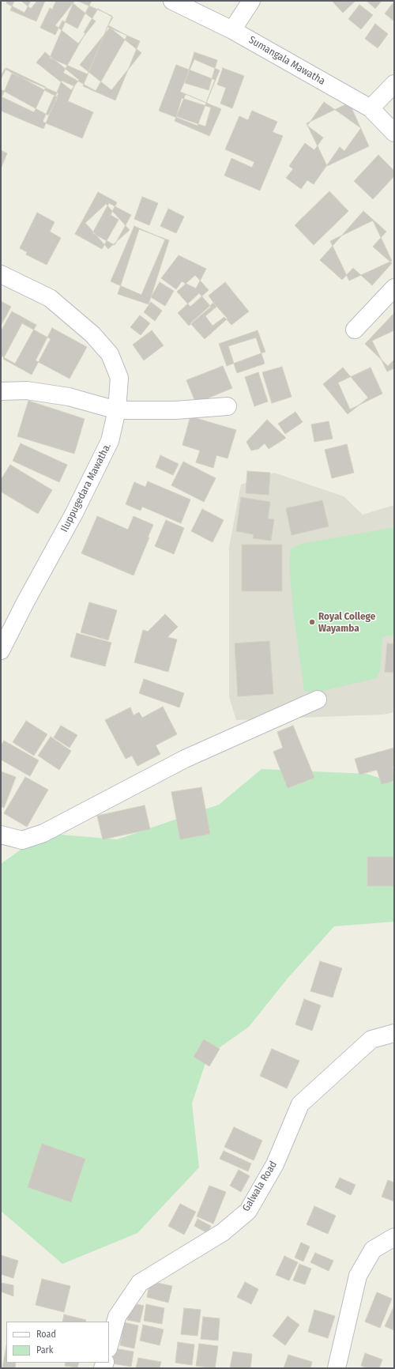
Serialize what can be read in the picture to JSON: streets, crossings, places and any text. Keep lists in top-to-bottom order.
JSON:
{
  "streets": {
    "street": ["Sumangala Mawatha", "Iluppugedara Mawatha.", "Galwala Road"]
  },
  "places": ["Royal College Wayamba"],
  "legend": ["Road", "Park"]
}
